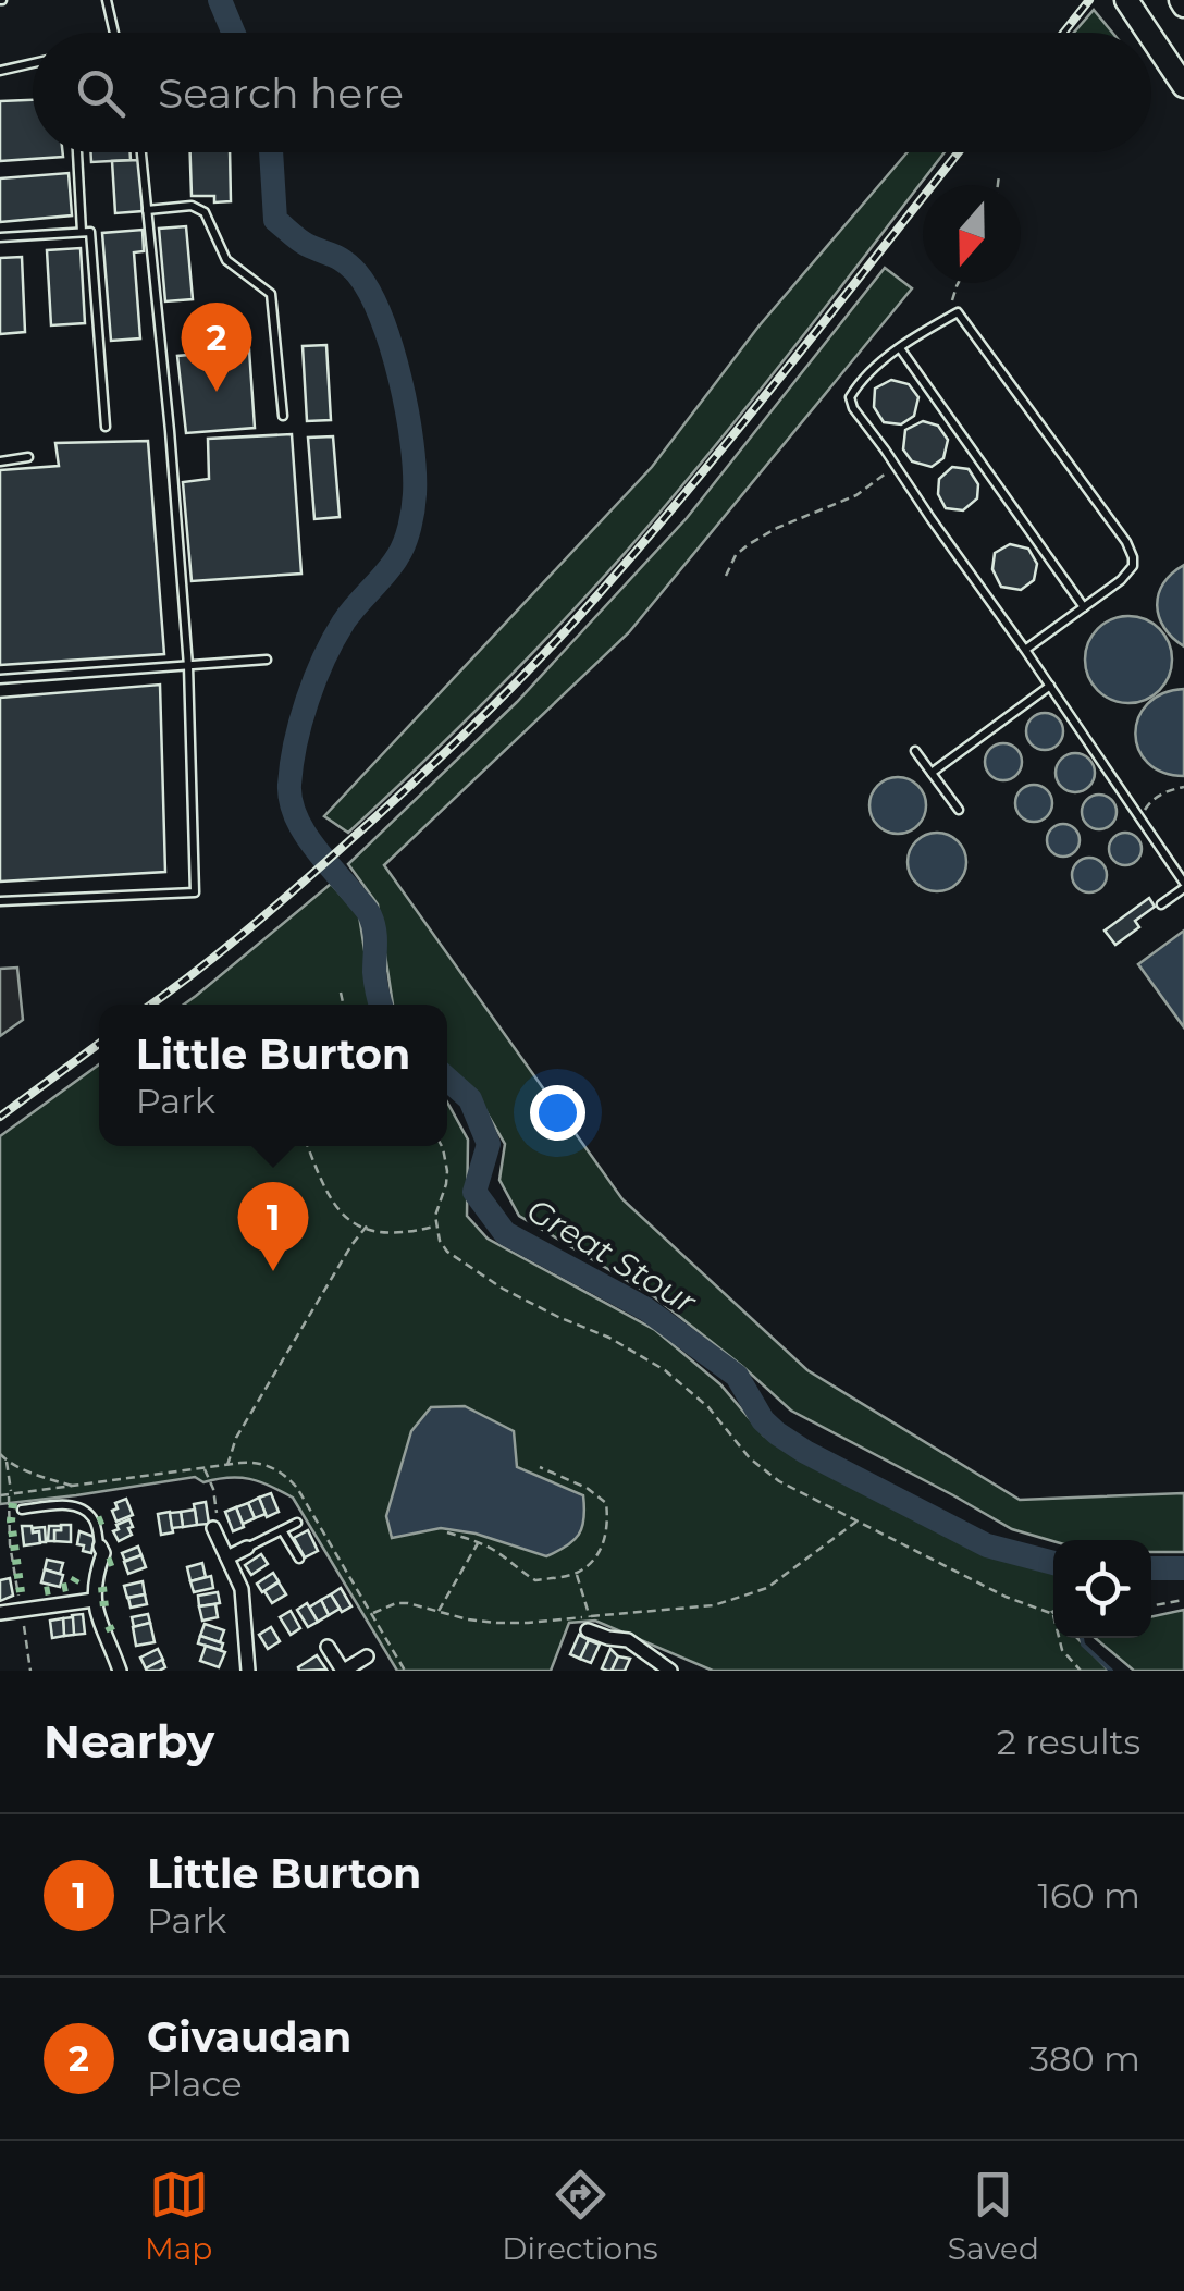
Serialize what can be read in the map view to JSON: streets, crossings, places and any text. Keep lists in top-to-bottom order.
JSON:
{
  "water": ["Great Stour"],
  "north": "bottom",
  "page": {
    "search": "Search here",
    "pins": ["2", "1"],
    "popup": ["Little Burton", "Park"],
    "heading": ["Nearby", "2 results"],
    "list": [
      {
        "mark": "1",
        "name": "Little Burton",
        "note": "Park",
        "value": "160 m"
      },
      {
        "mark": "2",
        "name": "Givaudan",
        "note": "Place",
        "value": "380 m"
      }
    ],
    "nav": ["Map", "Directions", "Saved"]
  }
}
